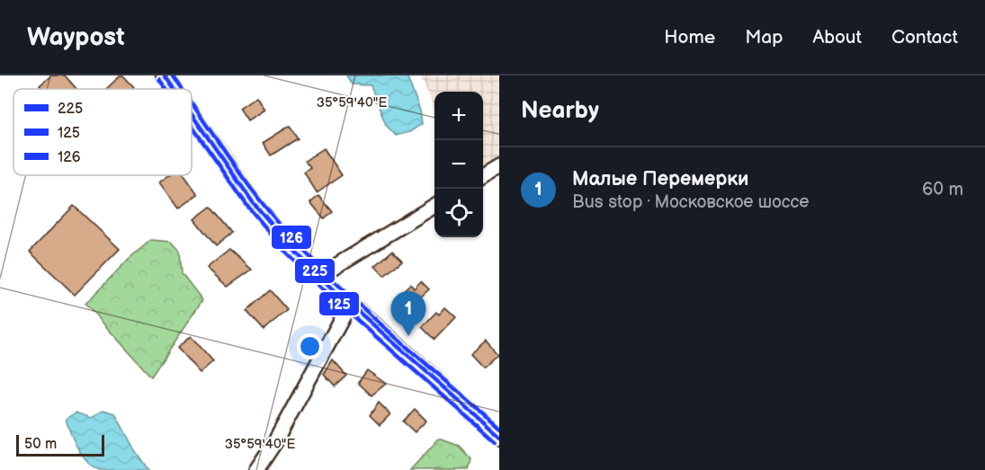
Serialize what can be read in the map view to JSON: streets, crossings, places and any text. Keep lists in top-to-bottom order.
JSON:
{
  "lines": ["transit line 225", "transit line 126", "transit line 125"],
  "legend": ["225", "125", "126"],
  "scale_bar": "50 m",
  "page": {
    "header": "Waypost",
    "nav": [
      "Home",
      "Map",
      "About",
      "Contact"
    ],
    "heading": "Nearby",
    "map_buttons": ["+", "−"],
    "list": [
      {
        "mark": "1",
        "name": "Малые Перемерки",
        "note": "Bus stop · Московское шоссе",
        "value": "60 m"
      }
    ],
    "pins": "1",
    "scale": "50 m"
  },
  "coordinates": ["35°59'40\"E"]
}
